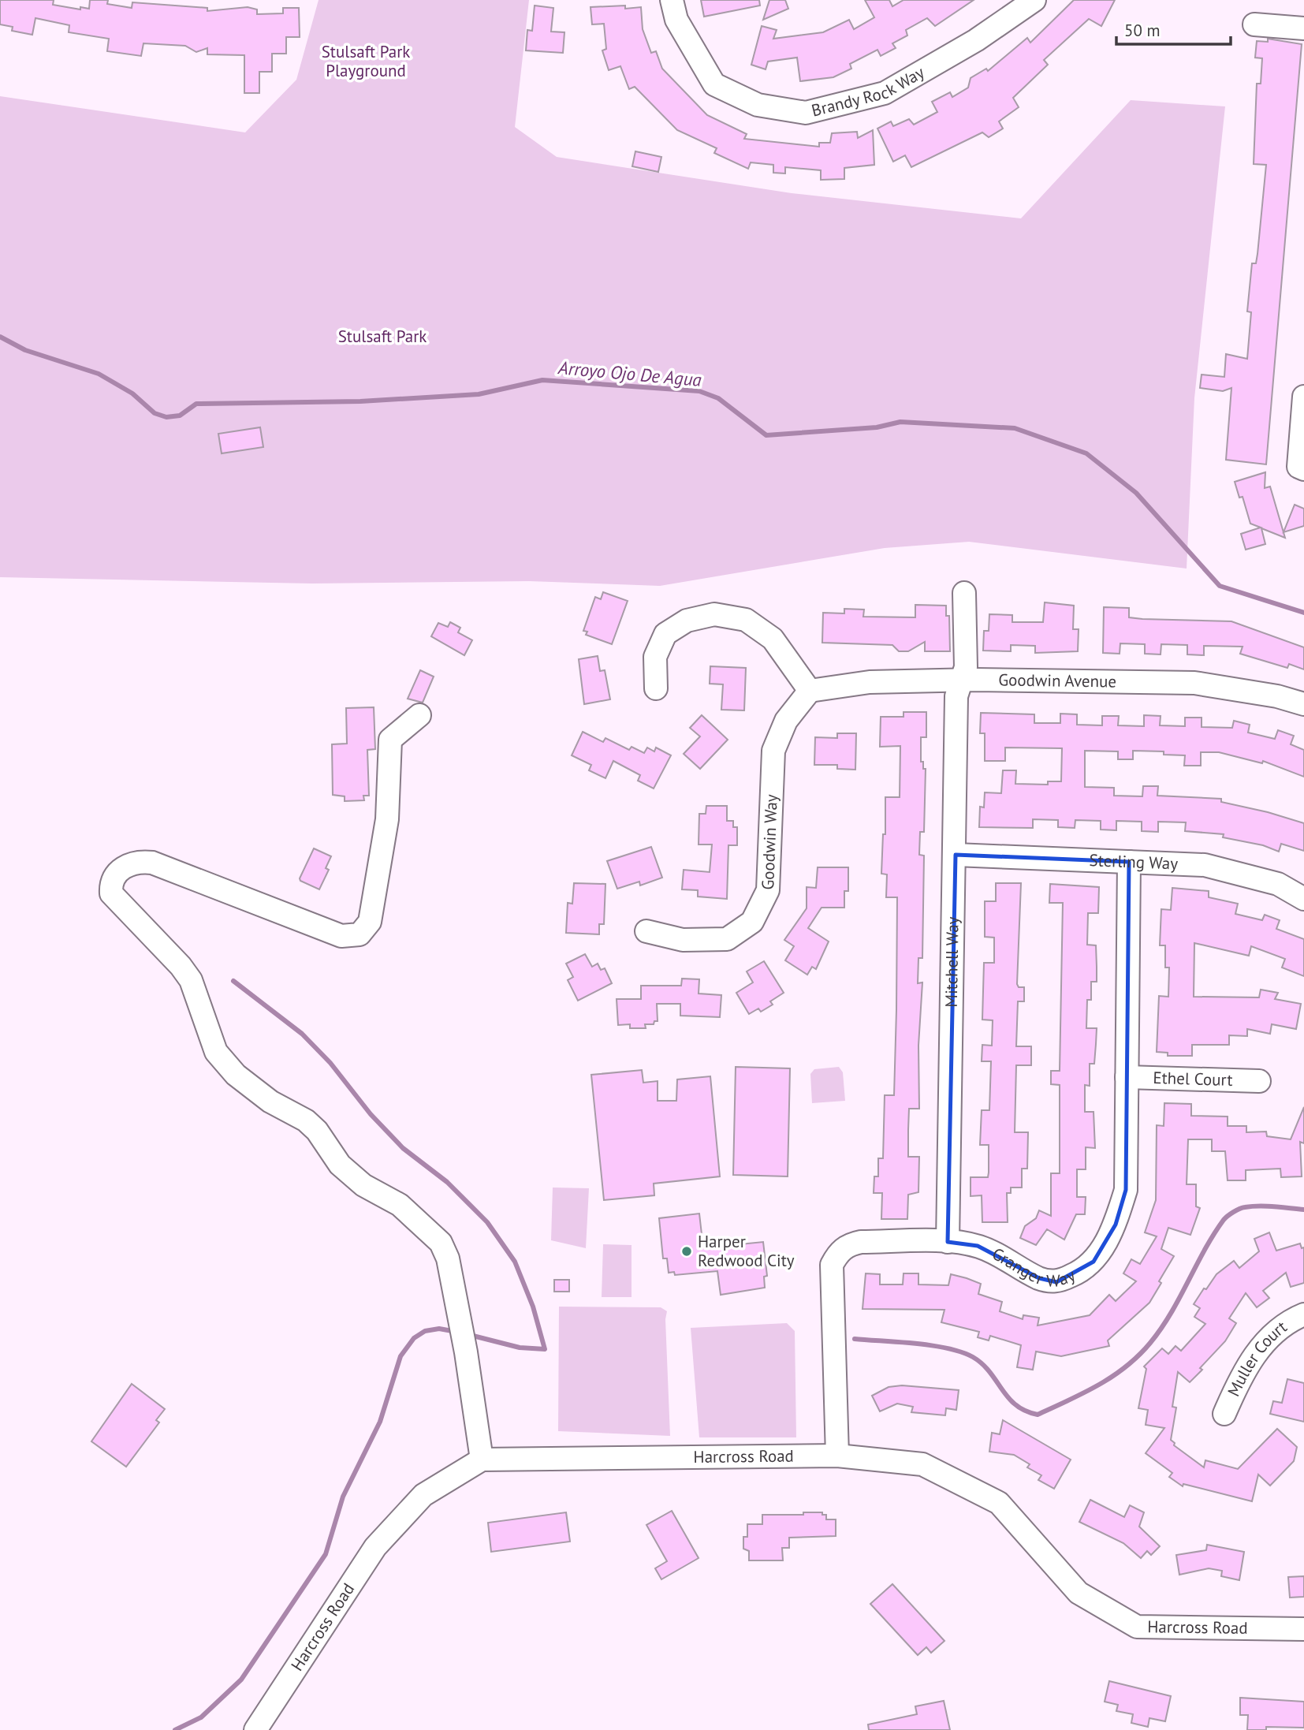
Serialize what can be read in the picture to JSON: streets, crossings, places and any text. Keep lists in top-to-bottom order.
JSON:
{
  "streets": {
    "street": [
      "Brandy Rock Way",
      "Goodwin Avenue",
      "Goodwin Way",
      "Sterling Way",
      "Mitchell Way",
      "Ethel Court",
      "Granger Way",
      "Muller Court",
      "Harcross Road"
    ]
  },
  "crossings": [
    ["Goodwin Avenue", "Goodwin Way"],
    ["Goodwin Avenue", "Mitchell Way"],
    ["Sterling Way", "Mitchell Way"],
    ["Sterling Way", "Granger Way"],
    ["Mitchell Way", "Granger Way"],
    ["Ethel Court", "Granger Way"],
    ["Granger Way", "Harcross Road"]
  ],
  "water": ["Arroyo Ojo De Agua"],
  "parks": ["Stulsaft Park Playground", "Stulsaft Park"],
  "places": ["Harper Redwood City"],
  "scale_bar": "50 m"
}
